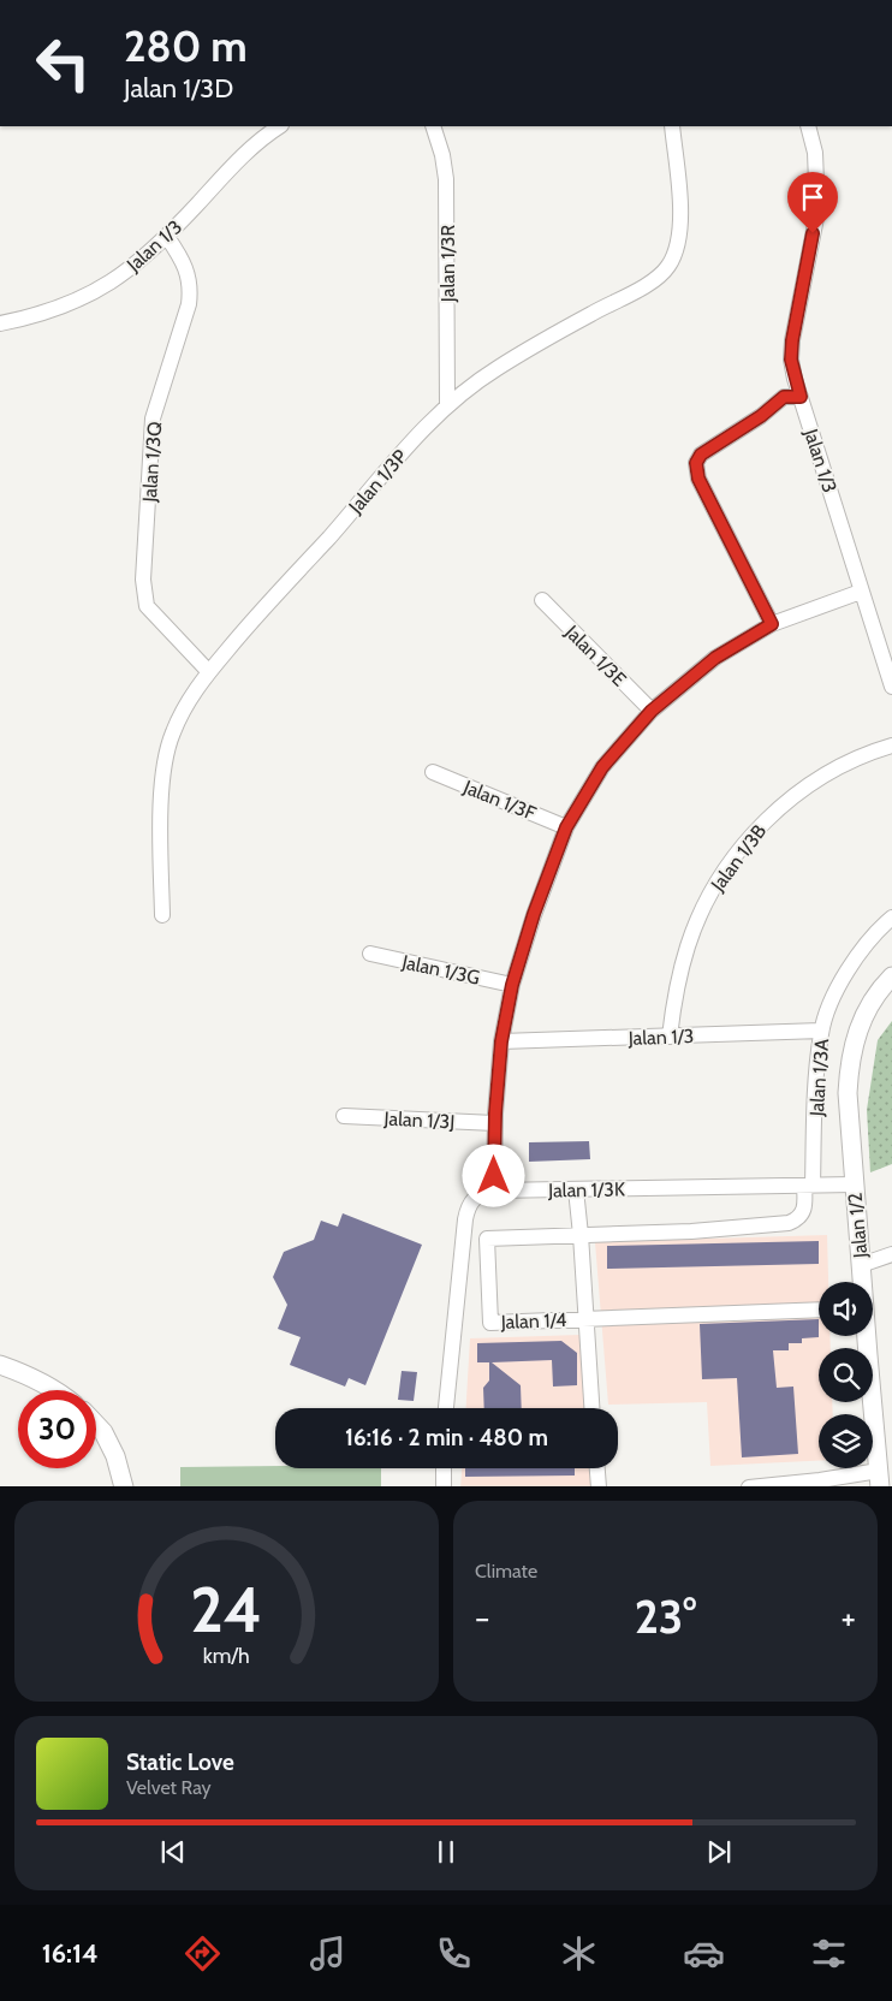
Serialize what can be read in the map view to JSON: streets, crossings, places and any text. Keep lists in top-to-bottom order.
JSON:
{
  "streets": {
    "street": [
      "Jalan 1/3",
      "Jalan 1/3R",
      "Jalan 1/3Q",
      "Jalan 1/3P",
      "Jalan 1/3E",
      "Jalan 1/3F",
      "Jalan 1/3B",
      "Jalan 1/3G",
      "Jalan 1/3A",
      "Jalan 1/3J",
      "Jalan 1/3K",
      "Jalan 1/2",
      "Jalan 1/4"
    ]
  },
  "crossings": [
    ["Jalan 1/3", "Jalan 1/3Q"],
    ["Jalan 1/3", "Jalan 1/3B"],
    ["Jalan 1/3", "Jalan 1/3A"],
    ["Jalan 1/3R", "Jalan 1/3P"],
    ["Jalan 1/3Q", "Jalan 1/3P"],
    ["Jalan 1/3A", "Jalan 1/3K"],
    ["Jalan 1/3A", "Jalan 1/4"],
    ["Jalan 1/3K", "Jalan 1/2"],
    ["Jalan 1/3K", "Jalan 1/4"]
  ],
  "page": {
    "turn": ["280 m", "Jalan 1/3D"],
    "limit": "30",
    "trip": "16:16 · 2 min · 480 m",
    "tile": "Climate",
    "heat": ["−", "23°", "+"],
    "song": ["Static Love", "Velvet Ray"],
    "tabs": "16:14",
    "gauge": ["24", "km/h"]
  }
}
